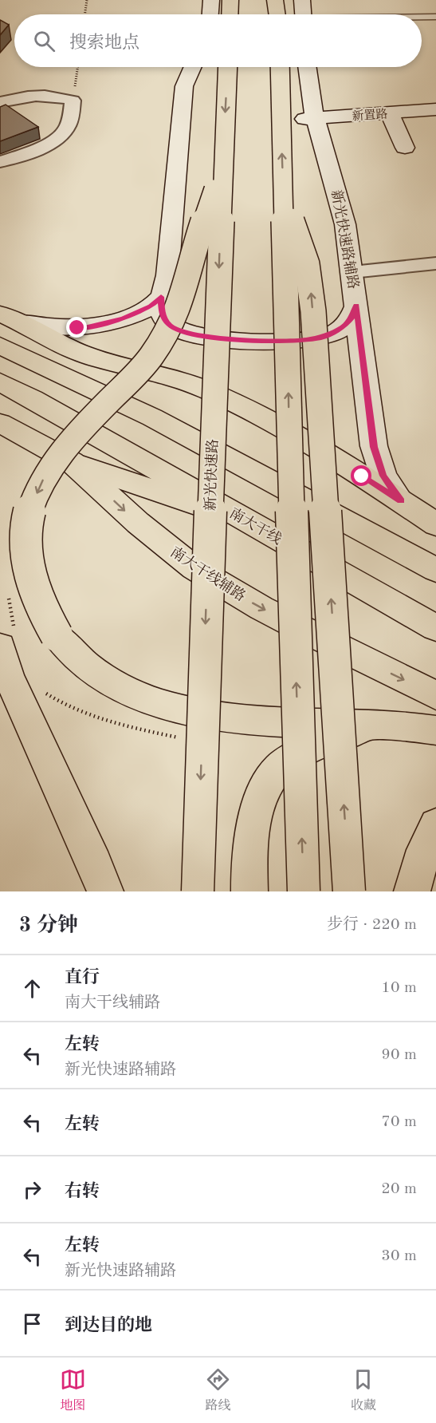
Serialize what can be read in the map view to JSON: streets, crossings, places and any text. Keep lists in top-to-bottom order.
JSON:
{
  "streets": {
    "main road": [
      "新置路",
      "新光快速路辅路",
      "新光快速路",
      "南大干线",
      "南大干线辅路"
    ]
  },
  "page": {
    "search": "搜索地点",
    "heading": ["3 分钟", "步行 · 220 m"],
    "list": [
      ["直行", "南大干线辅路", "10 m"],
      ["左转", "新光快速路辅路", "90 m"],
      ["左转", "70 m"],
      ["右转", "20 m"],
      ["左转", "新光快速路辅路", "30 m"],
      "到达目的地"
    ],
    "nav": ["地图", "路线", "收藏"]
  }
}
